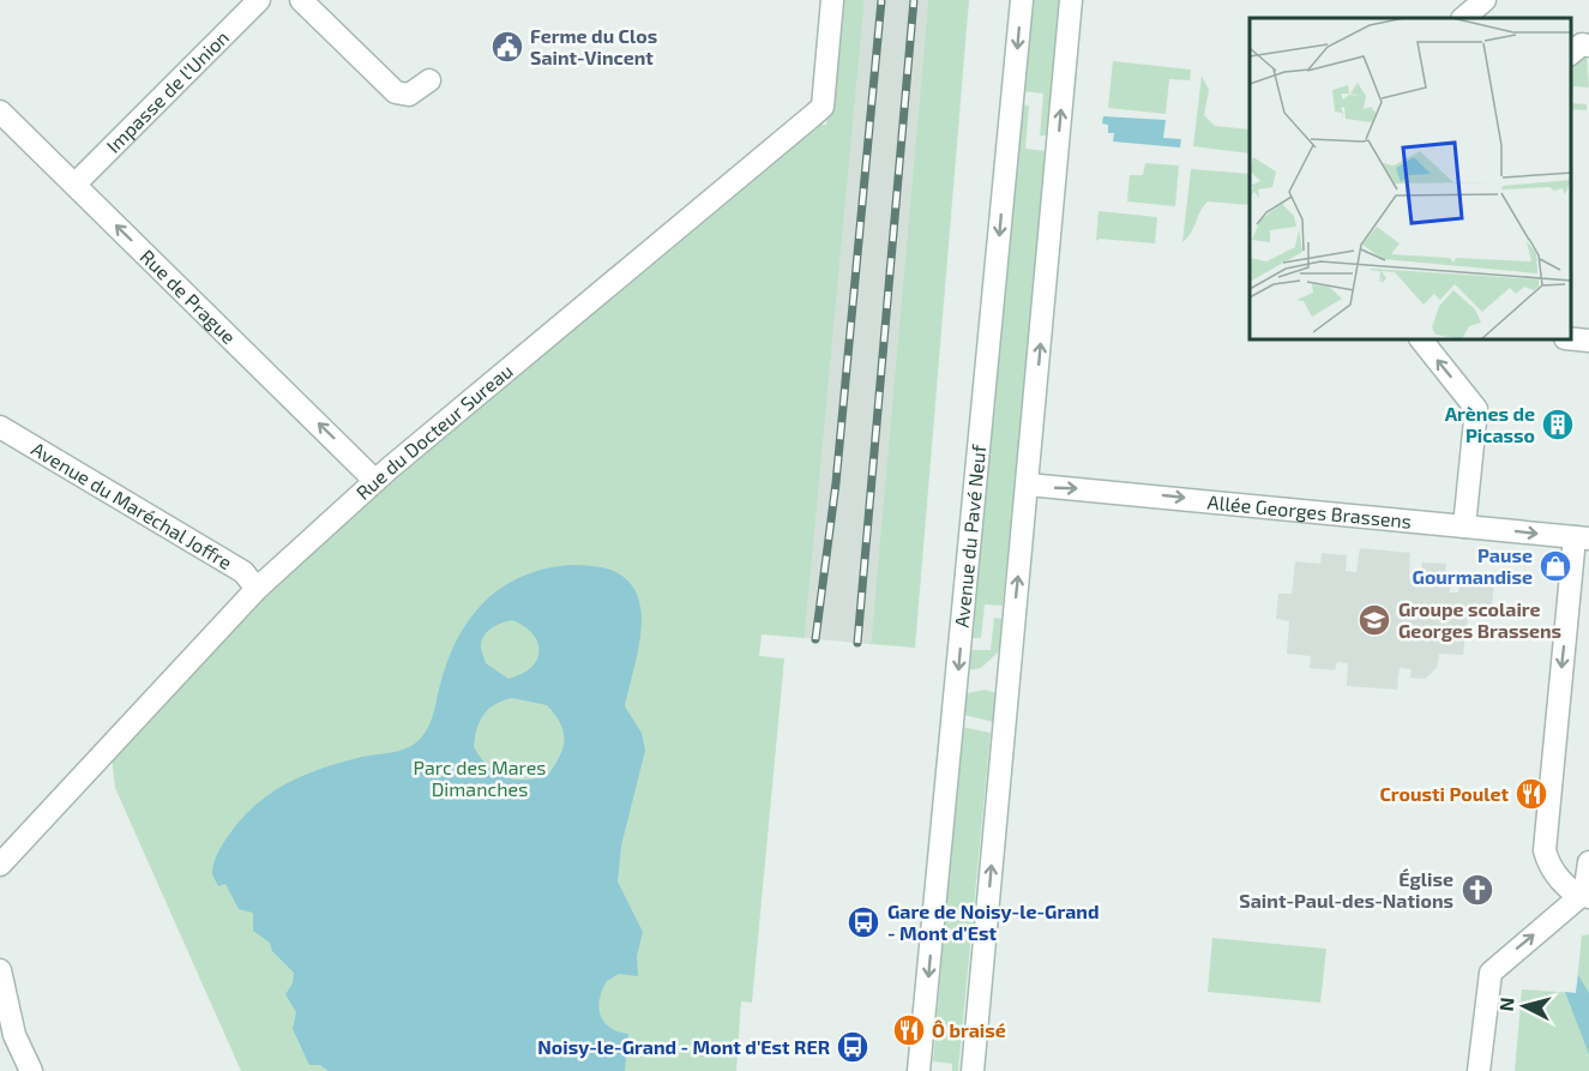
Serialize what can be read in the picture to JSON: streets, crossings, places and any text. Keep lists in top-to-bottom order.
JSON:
{
  "streets": {
    "street": [
      "Impasse de l'Union",
      "Rue de Prague",
      "Rue du Docteur Sureau",
      "Avenue du Maréchal Joffre",
      "Allée Georges Brassens",
      "Avenue du Pavé Neuf"
    ]
  },
  "crossings": [
    ["Impasse de l'Union", "Rue de Prague"],
    ["Rue de Prague", "Rue du Docteur Sureau"],
    ["Rue du Docteur Sureau", "Avenue du Maréchal Joffre"]
  ],
  "one_way": ["Rue de Prague", "Allée Georges Brassens"],
  "parks": ["Parc des Mares Dimanches"],
  "places": {
    "public building": ["Ferme du Clos Saint-Vincent"],
    "building": ["Arènes de Picasso"],
    "shop": ["Pause Gourmandise"],
    "school or university": ["Groupe scolaire Georges Brassens"],
    "restaurant": ["Crousti Poulet", "Ô braisé"],
    "church": ["Église Saint-Paul-des-Nations"],
    "bus stop": ["Gare de Noisy-le-Grand - Mont d'Est", "Noisy-le-Grand - Mont d'Est RER"]
  },
  "north": "left"
}
